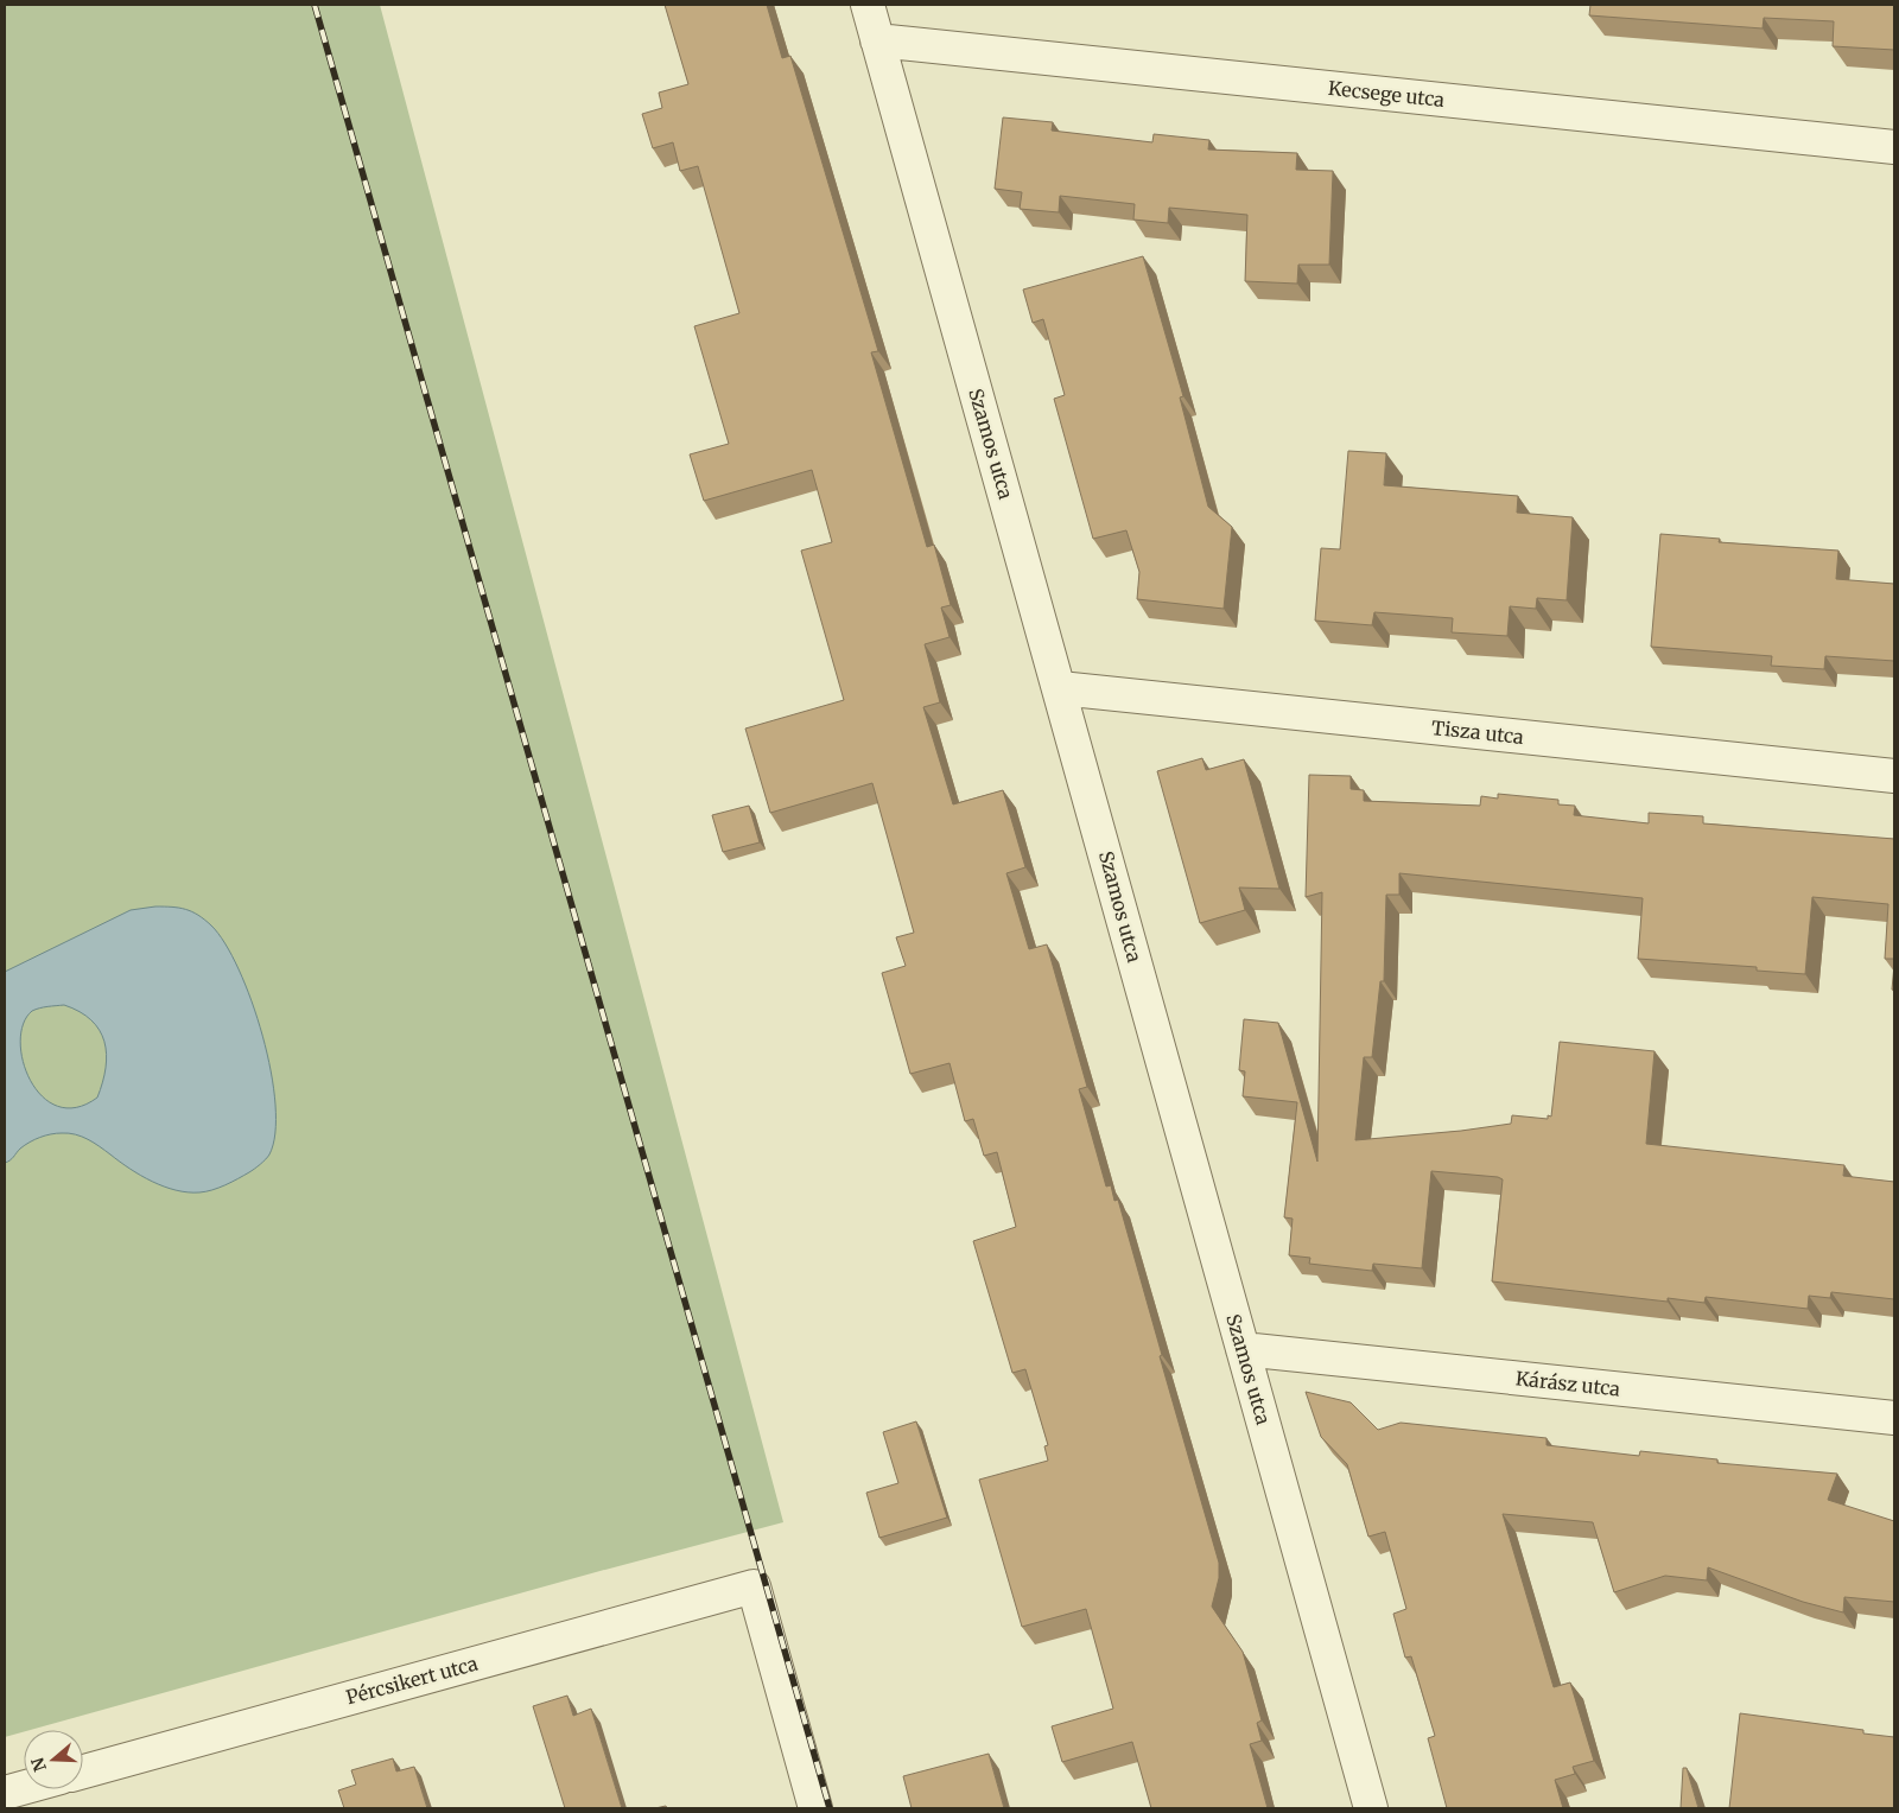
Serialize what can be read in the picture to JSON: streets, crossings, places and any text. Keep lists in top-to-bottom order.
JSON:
{
  "streets": {
    "street": [
      "Kecsege utca",
      "Szamos utca",
      "Tisza utca",
      "Kárász utca",
      "Pércsikert utca"
    ]
  },
  "crossings": [
    ["Kecsege utca", "Szamos utca"],
    ["Szamos utca", "Tisza utca"],
    ["Szamos utca", "Kárász utca"]
  ],
  "north": "left"
}
